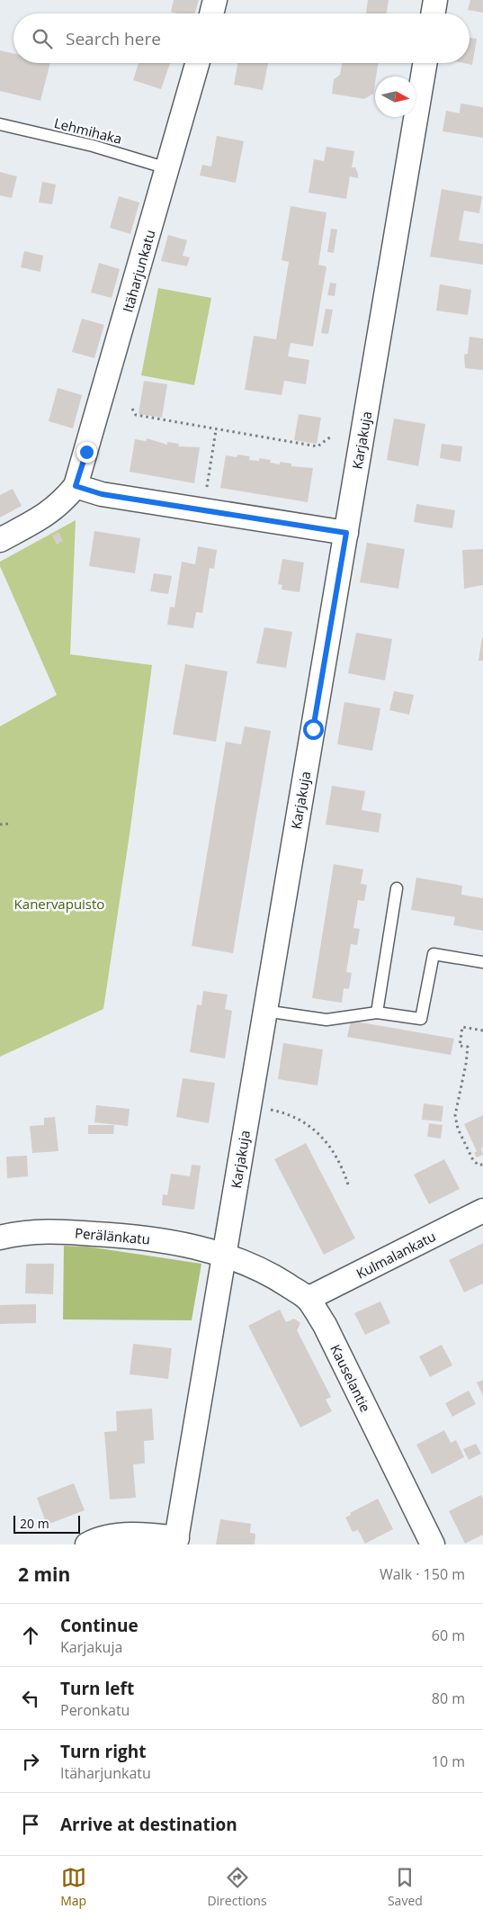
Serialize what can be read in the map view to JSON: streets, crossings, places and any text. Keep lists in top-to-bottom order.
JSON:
{
  "streets": {
    "street": [
      "Itäharjunkatu",
      "Karjakuja",
      "Perälänkatu",
      "Kulmalankatu",
      "Kauselantie"
    ],
    "lane": ["Lehmihaka"]
  },
  "crossings": [
    ["Lehmihaka", "Itäharjunkatu"],
    ["Karjakuja", "Perälänkatu"],
    ["Karjakuja", "Kauselantie"],
    ["Perälänkatu", "Kauselantie"],
    ["Kulmalankatu", "Kauselantie"]
  ],
  "parks": ["Kanervapuisto"],
  "scale_bar": "20 m",
  "north": "right",
  "page": {
    "search": "Search here",
    "scale": "20 m",
    "heading": ["2 min", "Walk · 150 m"],
    "list": [
      ["Continue", "Karjakuja", "60 m"],
      ["Turn left", "Peronkatu", "80 m"],
      ["Turn right", "Itäharjunkatu", "10 m"],
      "Arrive at destination"
    ],
    "nav": ["Map", "Directions", "Saved"]
  }
}
